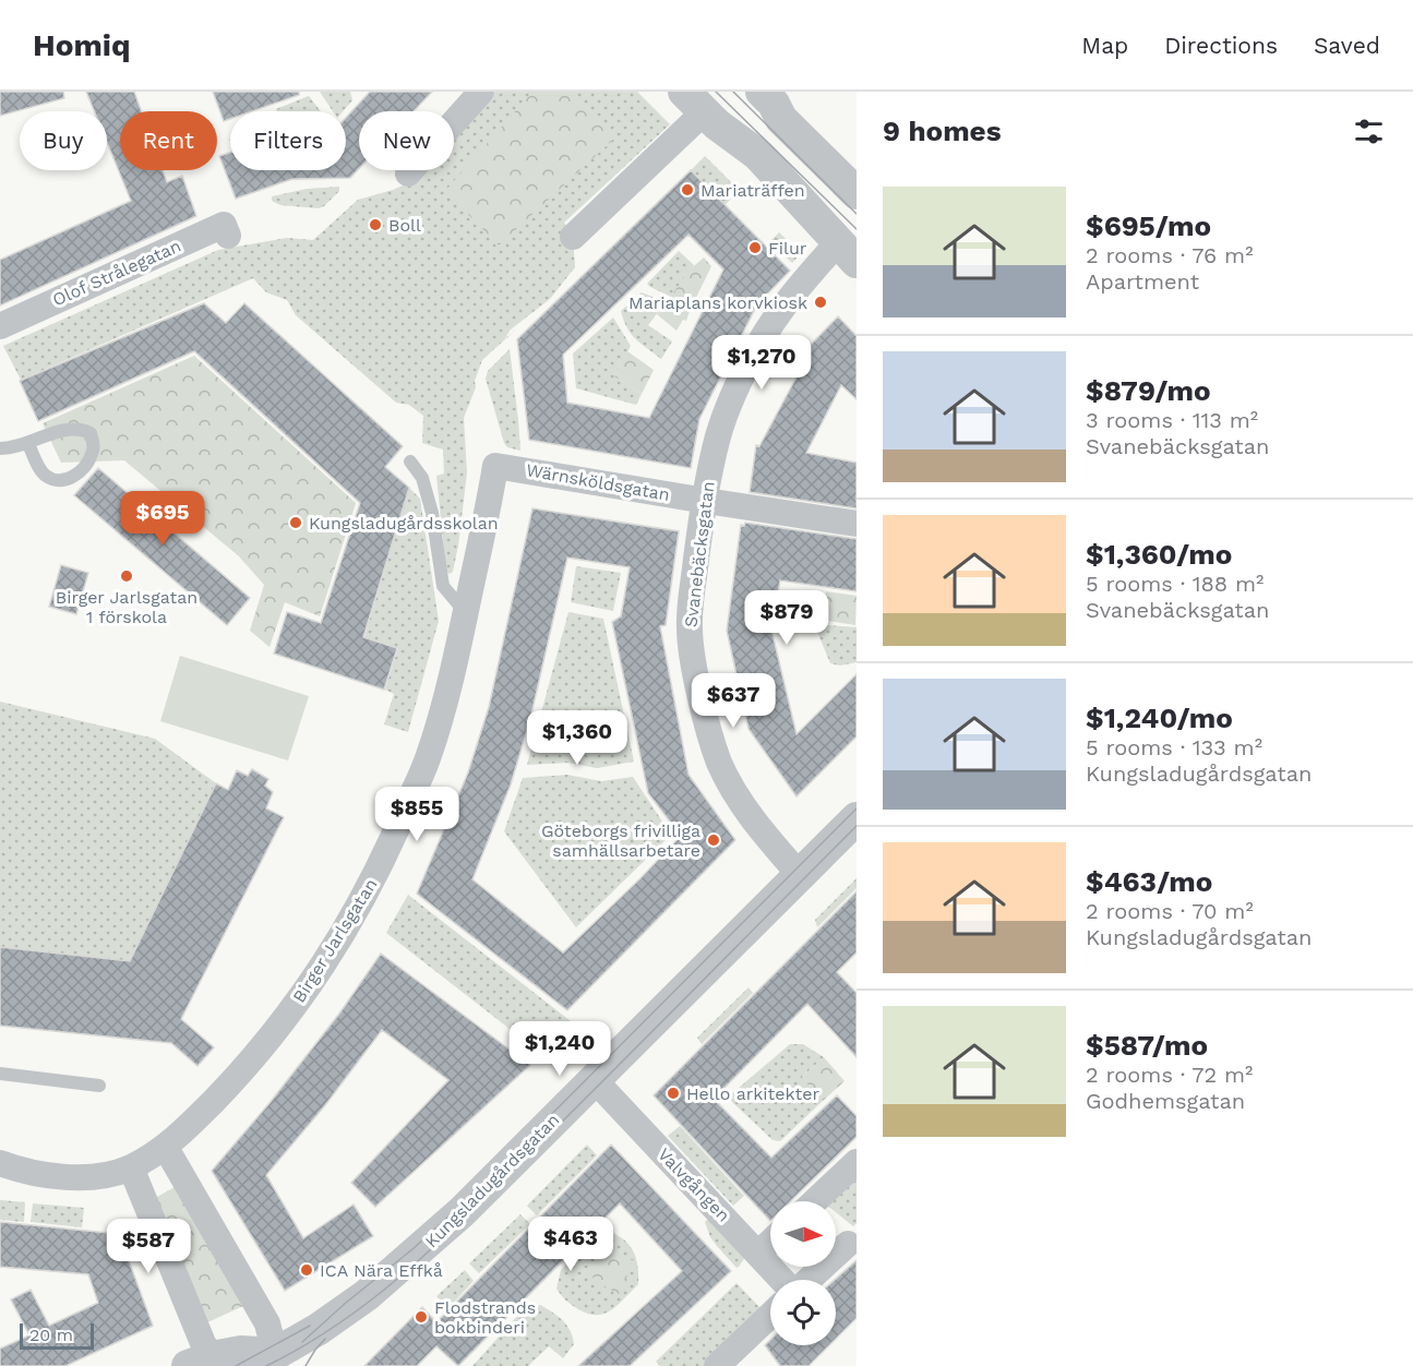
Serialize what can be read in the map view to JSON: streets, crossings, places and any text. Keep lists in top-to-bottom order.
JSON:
{
  "streets": {
    "street": [
      "Olof Strålegatan",
      "Wärnsköldsgatan",
      "Svanebäcksgatan",
      "Birger Jarlsgatan",
      "Kungsladugårdsgatan",
      "Valvgången"
    ]
  },
  "crossings": [
    ["Wärnsköldsgatan", "Svanebäcksgatan"],
    ["Wärnsköldsgatan", "Birger Jarlsgatan"],
    ["Svanebäcksgatan", "Kungsladugårdsgatan"],
    ["Kungsladugårdsgatan", "Valvgången"]
  ],
  "places": [
    "Mariaträffen",
    "Boll",
    "Filur",
    "Mariaplans korvkiosk",
    "Kungsladugårdsskolan",
    "Birger Jarlsgatan 1 förskola",
    "Göteborgs frivilliga samhällsarbetare",
    "Hello arkitekter",
    "ICA Nära Effkå",
    "Flodstrands bokbinderi"
  ],
  "scale_bar": "20 m",
  "north": "right",
  "page": {
    "header": "Homiq",
    "nav": ["Map", "Directions", "Saved"],
    "heading": "9 homes",
    "chip": [
      "Buy",
      "Rent",
      "Filters",
      "New"
    ],
    "list": [
      {
        "name": "$695/mo",
        "note": "2 rooms · 76 m² · Apartment"
      },
      {
        "name": "$879/mo",
        "note": "3 rooms · 113 m² · Svanebäcksgatan"
      },
      {
        "name": "$1,360/mo",
        "note": "5 rooms · 188 m² · Svanebäcksgatan"
      },
      {
        "name": "$1,240/mo",
        "note": "5 rooms · 133 m² · Kungsladugårdsgatan"
      },
      {
        "name": "$463/mo",
        "note": "2 rooms · 70 m² · Kungsladugårdsgatan"
      },
      {
        "name": "$587/mo",
        "note": "2 rooms · 72 m² · Godhemsgatan"
      }
    ],
    "price": [
      "$1,270",
      "$695",
      "$879",
      "$637",
      "$1,360",
      "$855",
      "$1,240",
      "$463",
      "$587"
    ],
    "scale": "20 m"
  }
}
